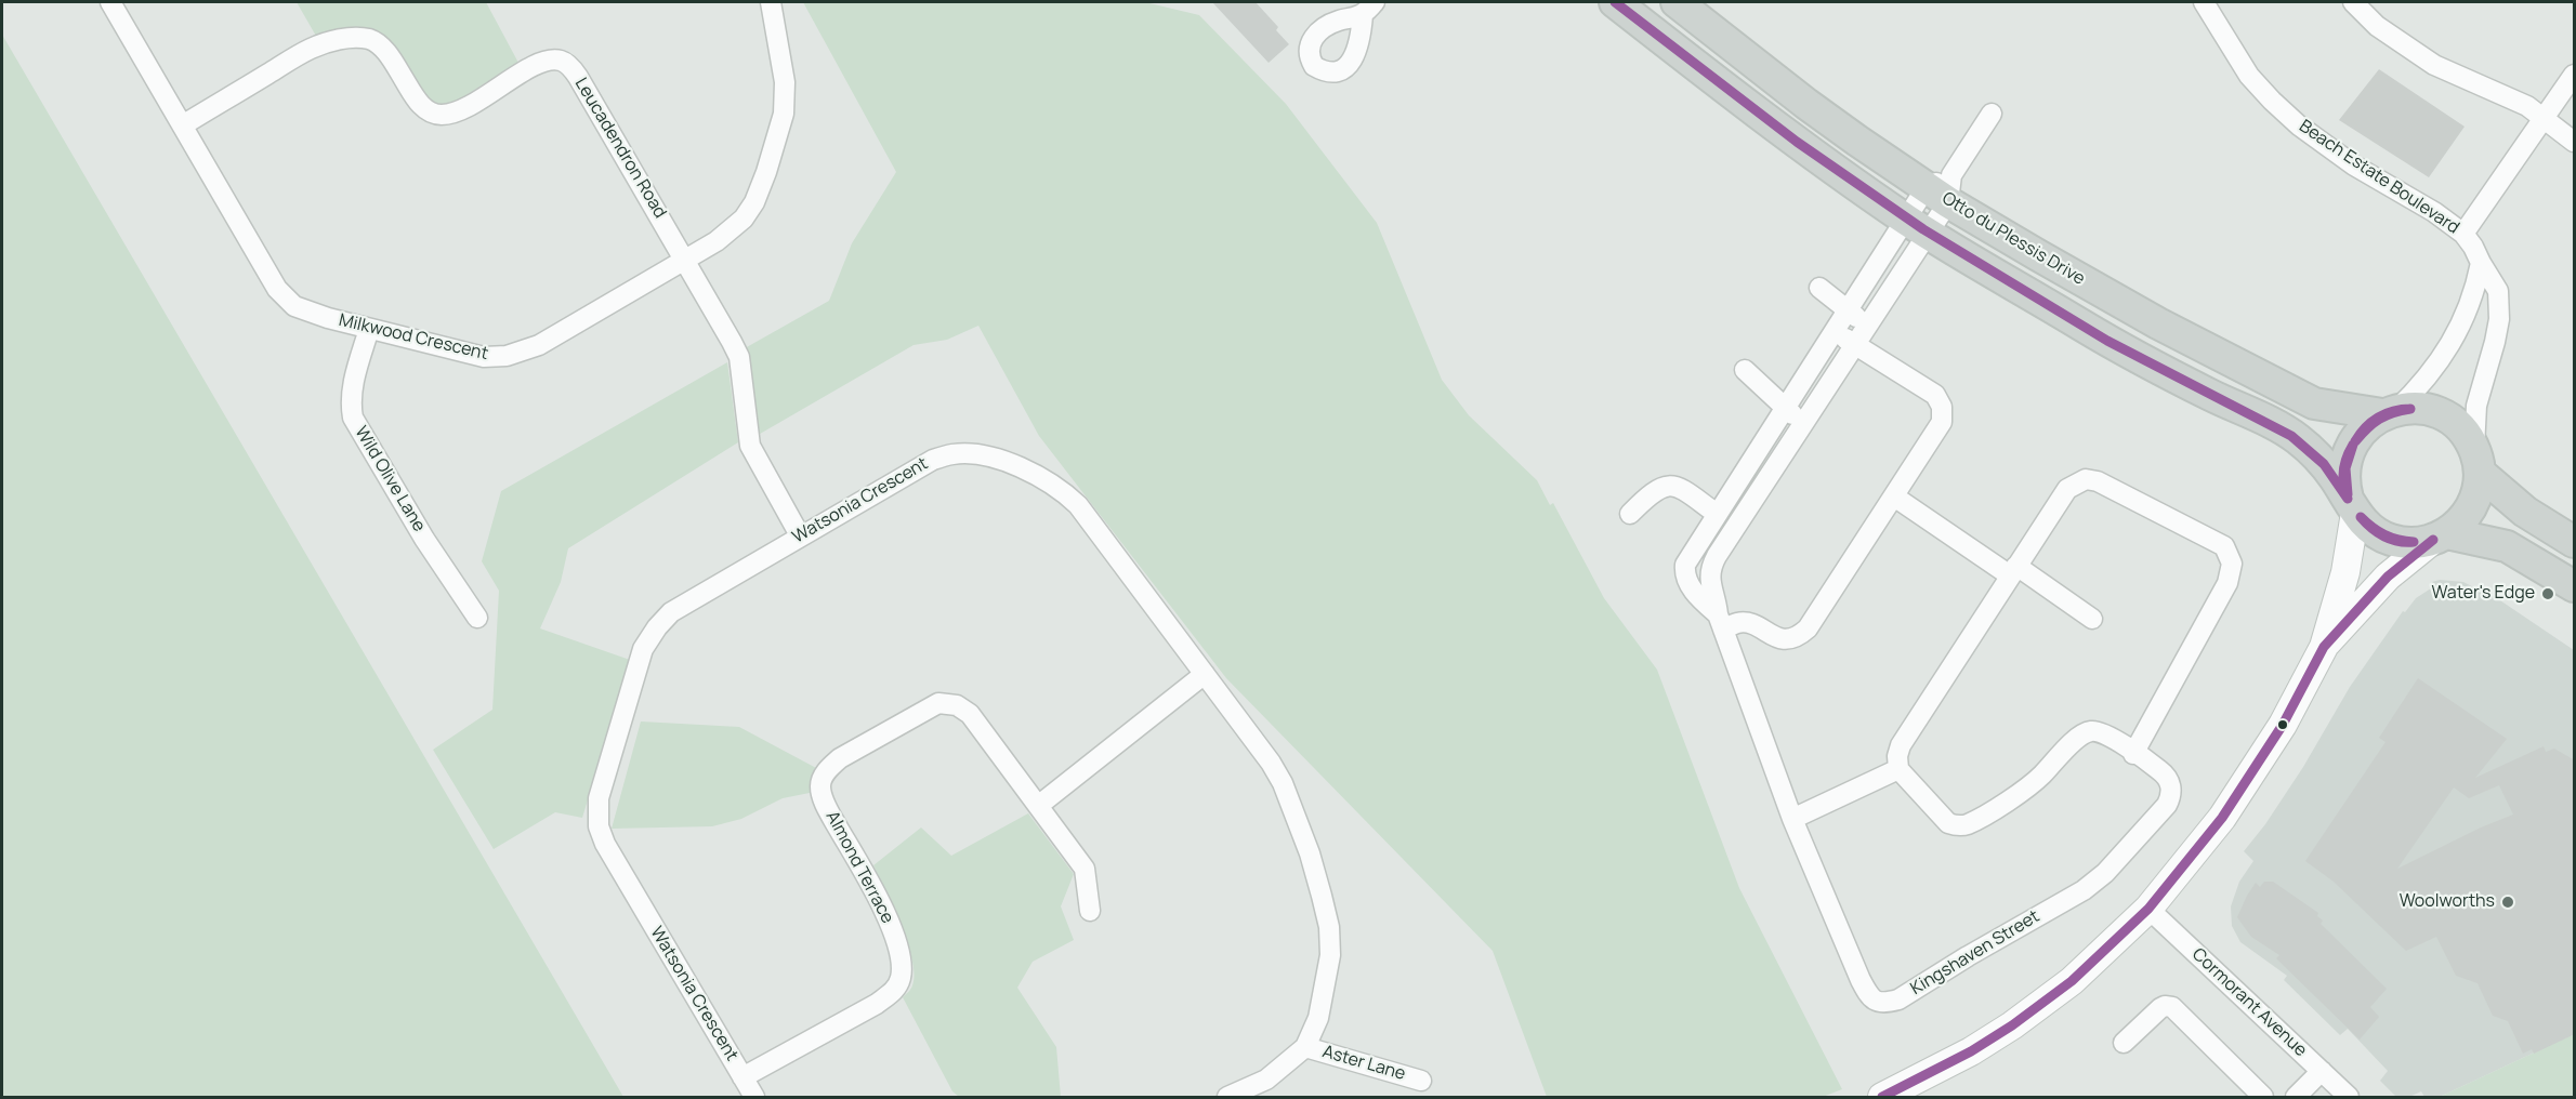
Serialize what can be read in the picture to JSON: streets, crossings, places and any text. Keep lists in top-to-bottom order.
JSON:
{
  "streets": {
    "main road": ["Otto du Plessis Drive"],
    "street": [
      "Leucadendron Road",
      "Beach Estate Boulevard",
      "Milkwood Crescent",
      "Wild Olive Lane",
      "Watsonia Crescent",
      "Almond Terrace",
      "Kingshaven Street",
      "Cormorant Avenue",
      "Aster Lane"
    ]
  },
  "crossings": [
    ["Leucadendron Road", "Milkwood Crescent"],
    ["Beach Estate Boulevard", "Otto du Plessis Drive"],
    ["Otto du Plessis Drive", "Kingshaven Street"],
    ["Milkwood Crescent", "Wild Olive Lane"],
    ["Watsonia Crescent", "Almond Terrace"],
    ["Watsonia Crescent", "Aster Lane"]
  ],
  "places": ["Water's Edge", "Woolworths"]
}
